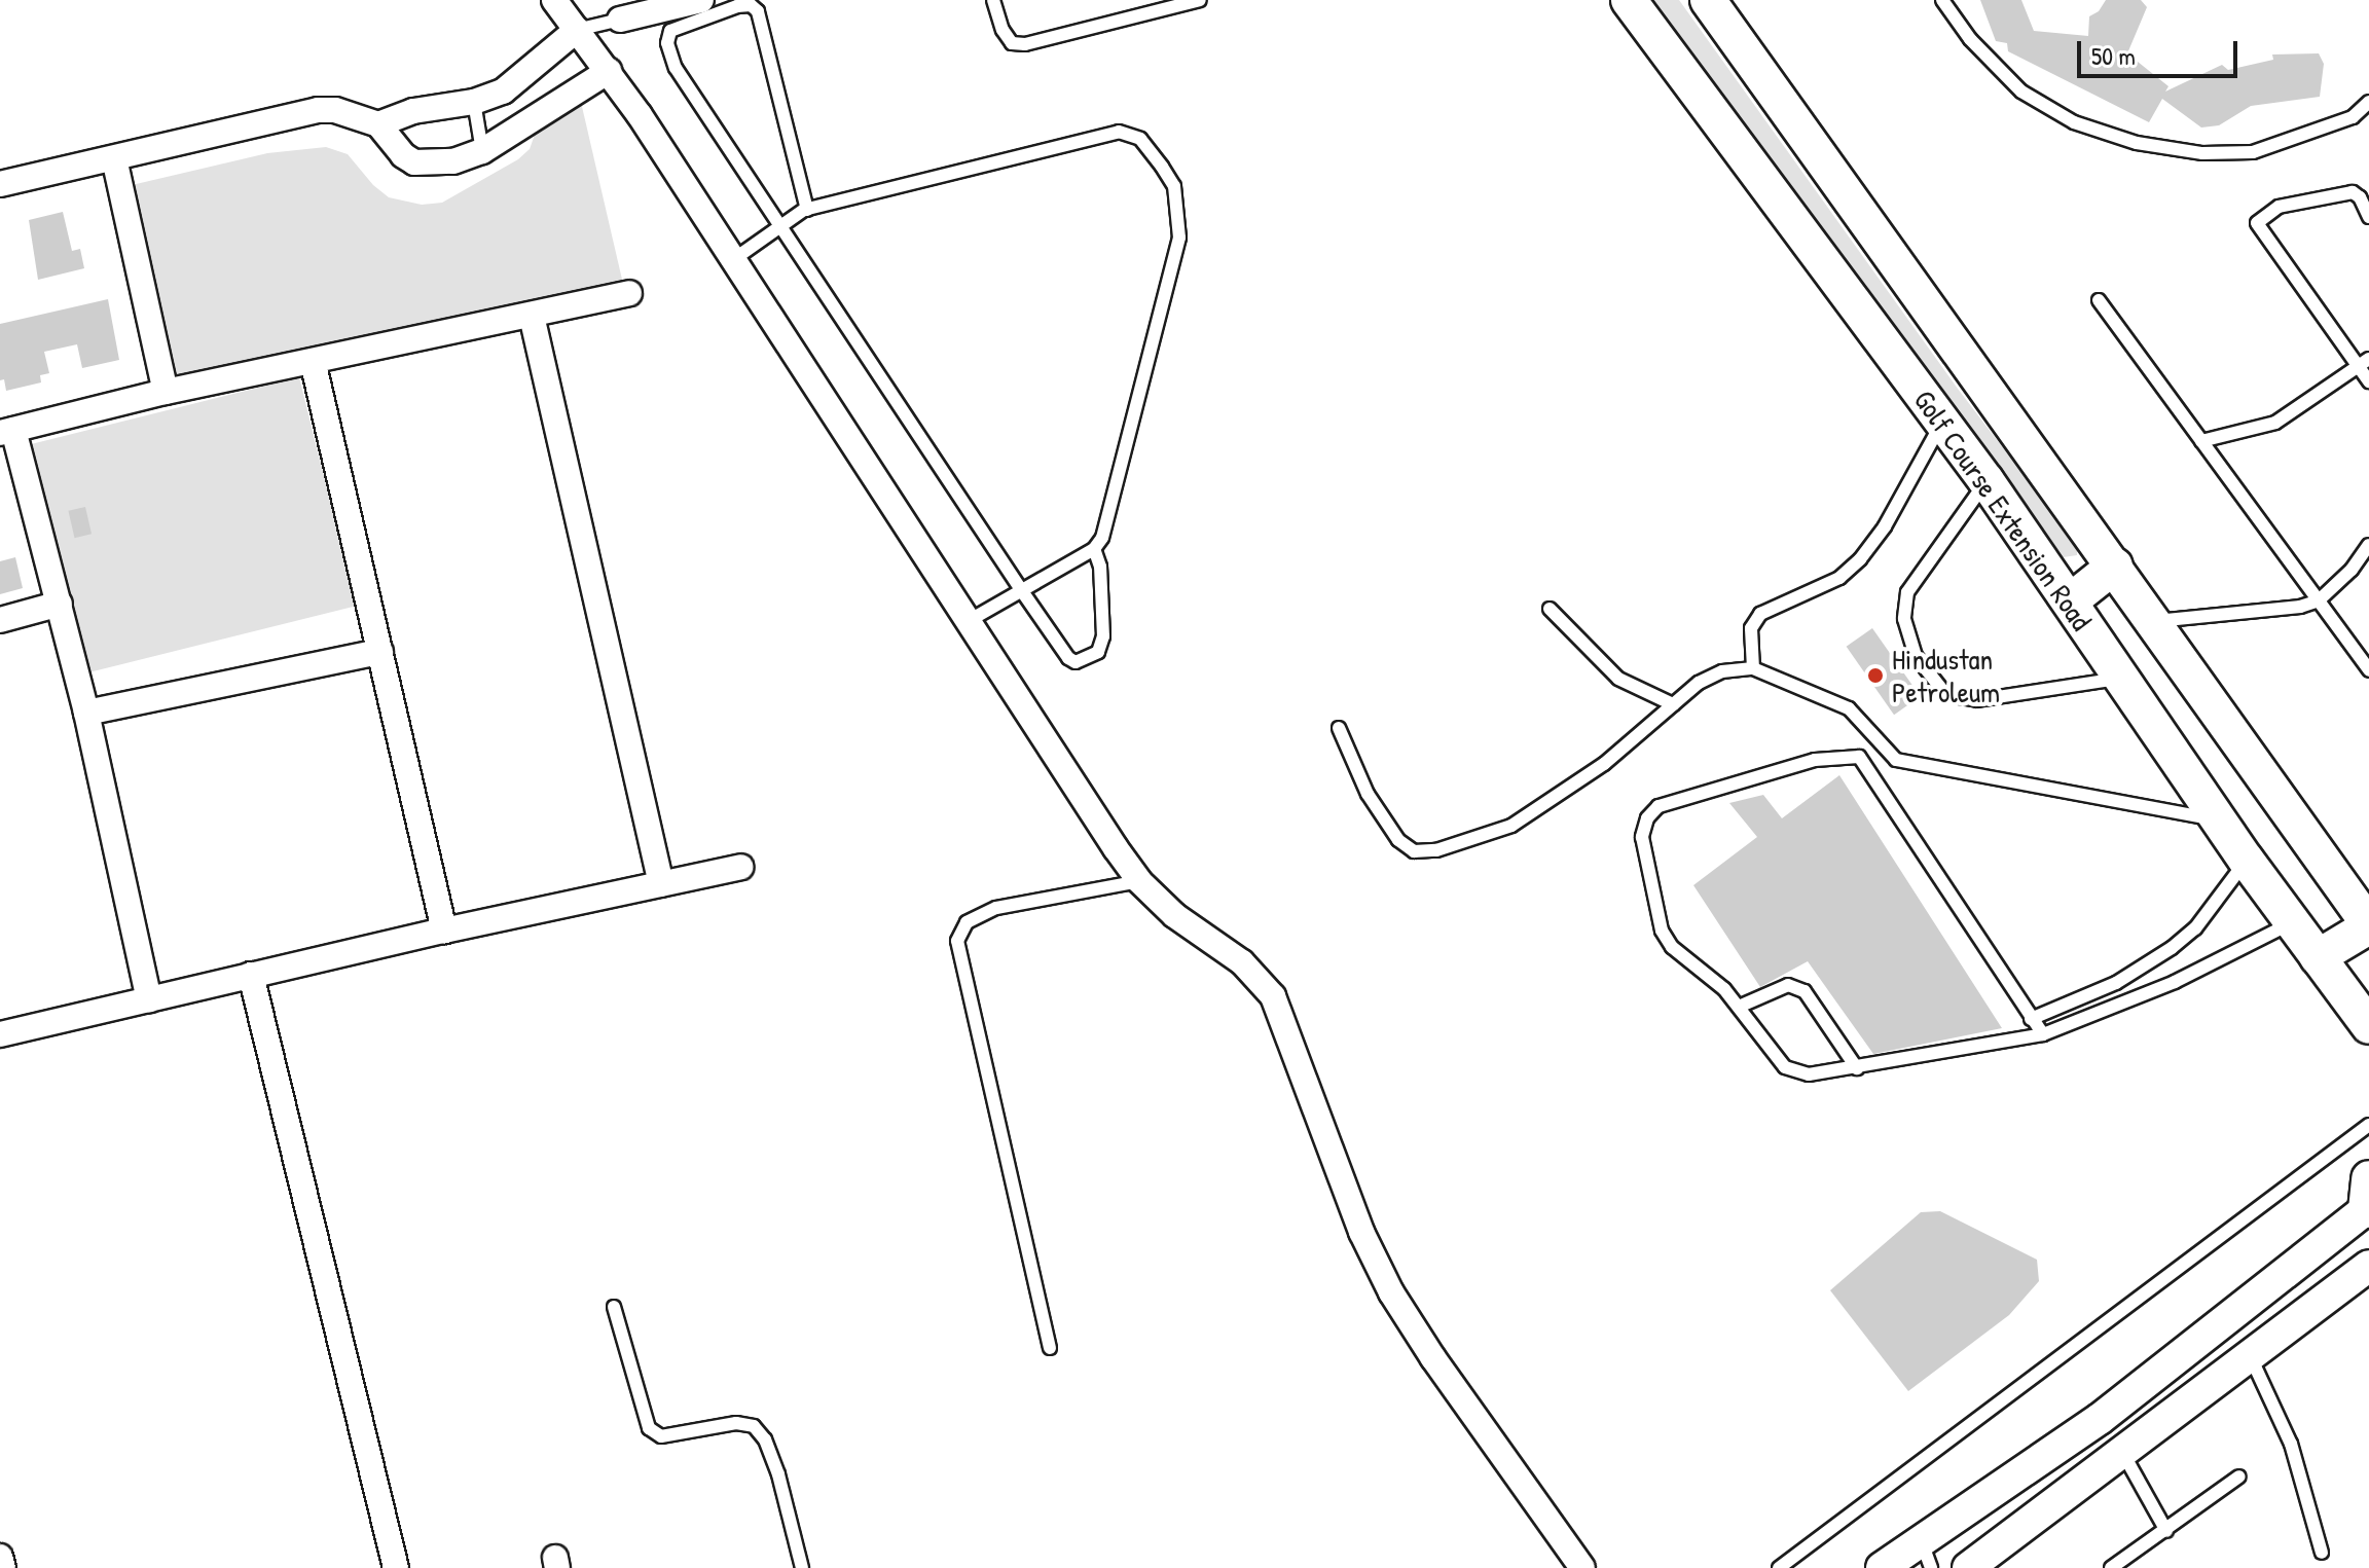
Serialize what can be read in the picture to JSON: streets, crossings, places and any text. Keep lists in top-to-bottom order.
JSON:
{
  "streets": {
    "main road": ["Golf Course Extension Road"]
  },
  "places": ["Hindustan Petroleum"],
  "scale_bar": "50 m"
}
